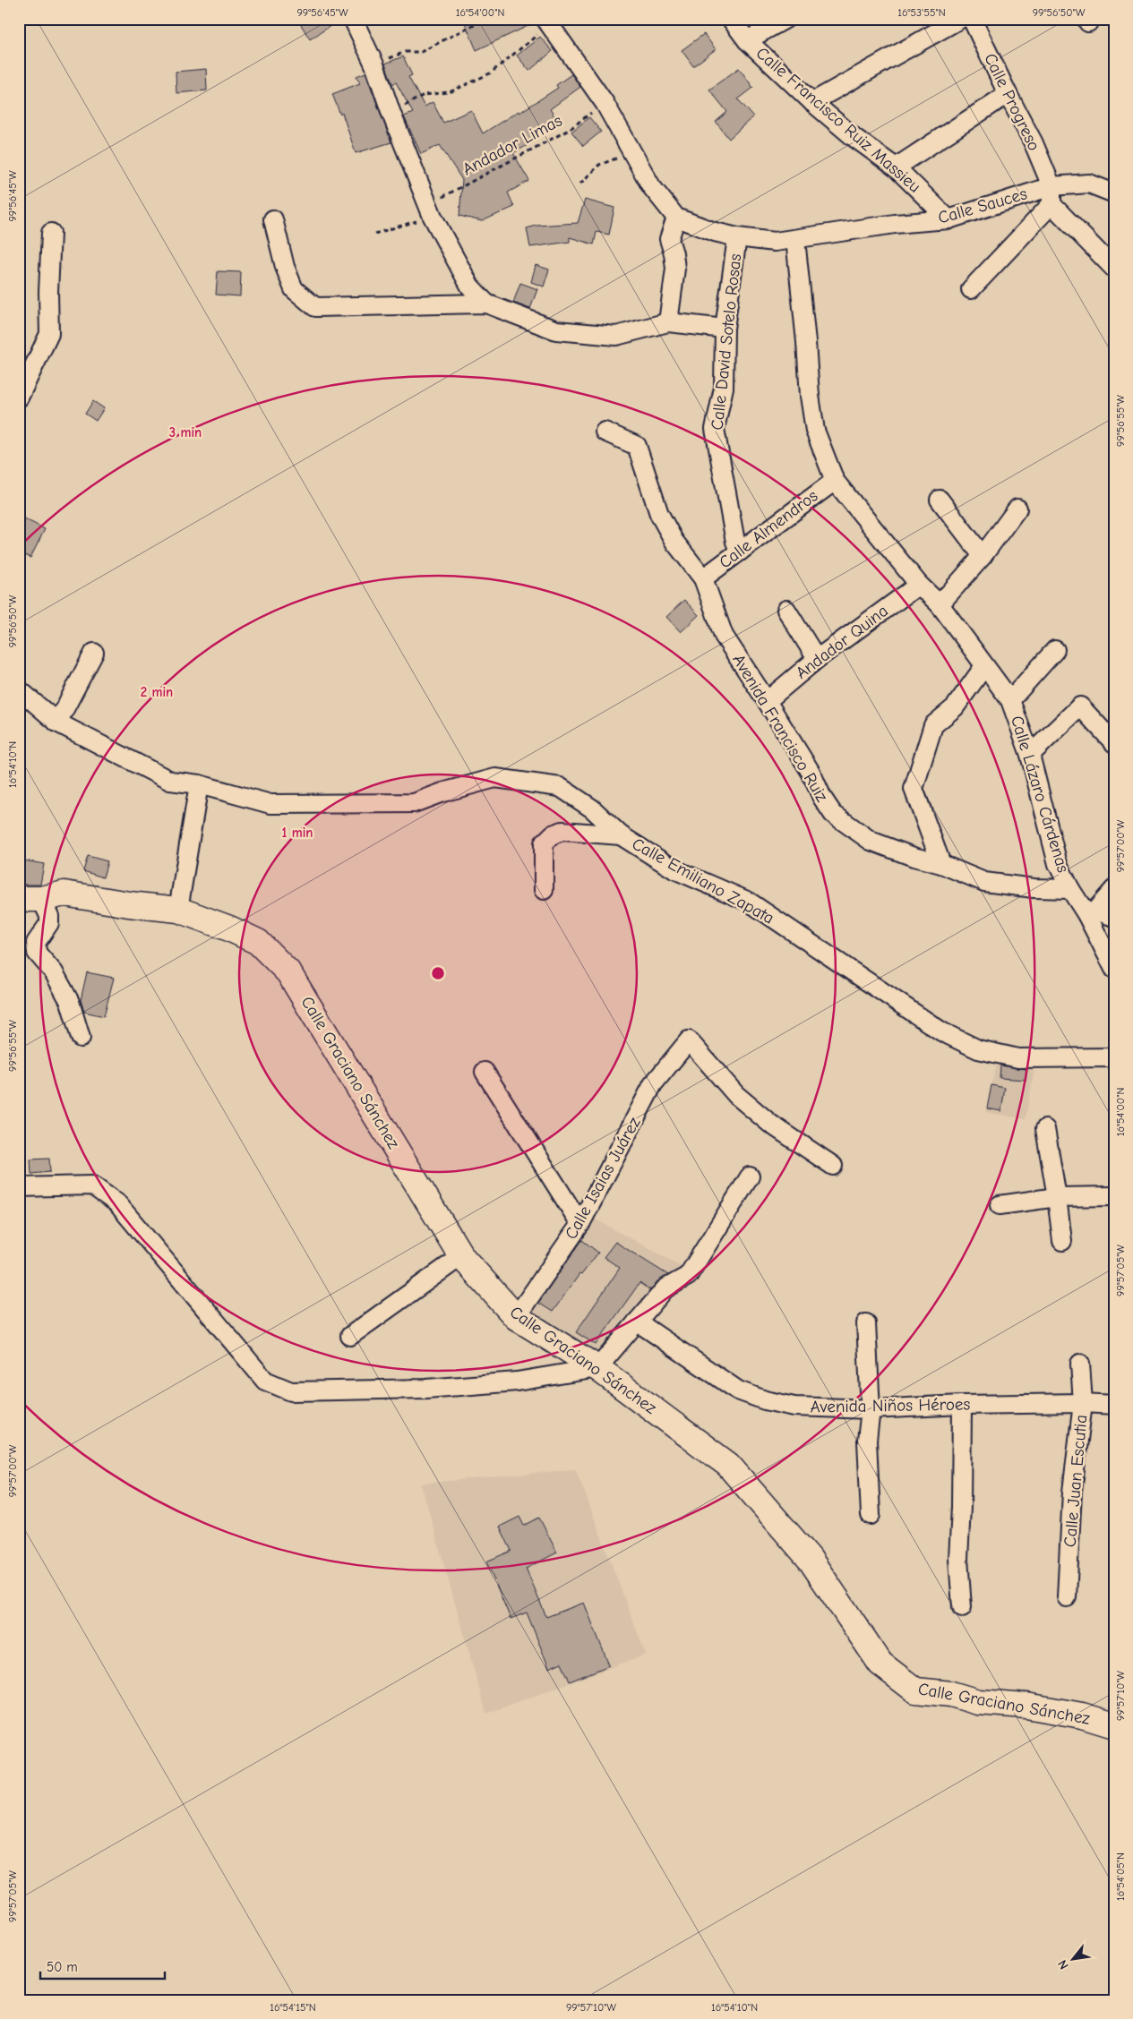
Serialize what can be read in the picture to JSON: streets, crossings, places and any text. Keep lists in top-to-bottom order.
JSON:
{
  "streets": {
    "street": [
      "Calle Progreso",
      "Calle Francisco Ruiz Massieu",
      "Calle Sauces",
      "Calle David Sotelo Rosas",
      "Calle Almendros",
      "Andador Quina",
      "Avenida Francisco Ruiz",
      "Calle Lázaro Cárdenas",
      "Calle Emiliano Zapata",
      "Calle Graciano Sánchez",
      "Calle Isaias Juárez",
      "Avenida Niños Héroes",
      "Calle Juan Escutia"
    ],
    "path": ["Andador Limas"]
  },
  "crossings": [
    ["Calle Progreso", "Calle Sauces"],
    ["Calle Francisco Ruiz Massieu", "Calle Sauces"],
    ["Calle Sauces", "Calle David Sotelo Rosas"],
    ["Calle Sauces", "Calle Lázaro Cárdenas"],
    ["Calle David Sotelo Rosas", "Calle Almendros"],
    ["Calle Almendros", "Avenida Francisco Ruiz"],
    ["Calle Almendros", "Calle Lázaro Cárdenas"],
    ["Andador Quina", "Avenida Francisco Ruiz"],
    ["Andador Quina", "Calle Lázaro Cárdenas"],
    ["Avenida Francisco Ruiz", "Calle Lázaro Cárdenas"],
    ["Calle Graciano Sánchez", "Calle Isaias Juárez"],
    ["Avenida Niños Héroes", "Calle Juan Escutia"]
  ],
  "scale_bar": "50 m",
  "north": "bottom left",
  "coordinates": [
    "99°56'45\"W",
    "16°54'00\"N",
    "16°53'55\"N",
    "99°56'50\"W",
    "99°56'55\"W",
    "16°54'10\"N",
    "99°57'00\"W",
    "99°57'05\"W",
    "99°57'10\"W",
    "16°54'05\"N",
    "16°54'15\"N"
  ],
  "rings": ["3 min", "2 min", "1 min"]
}
